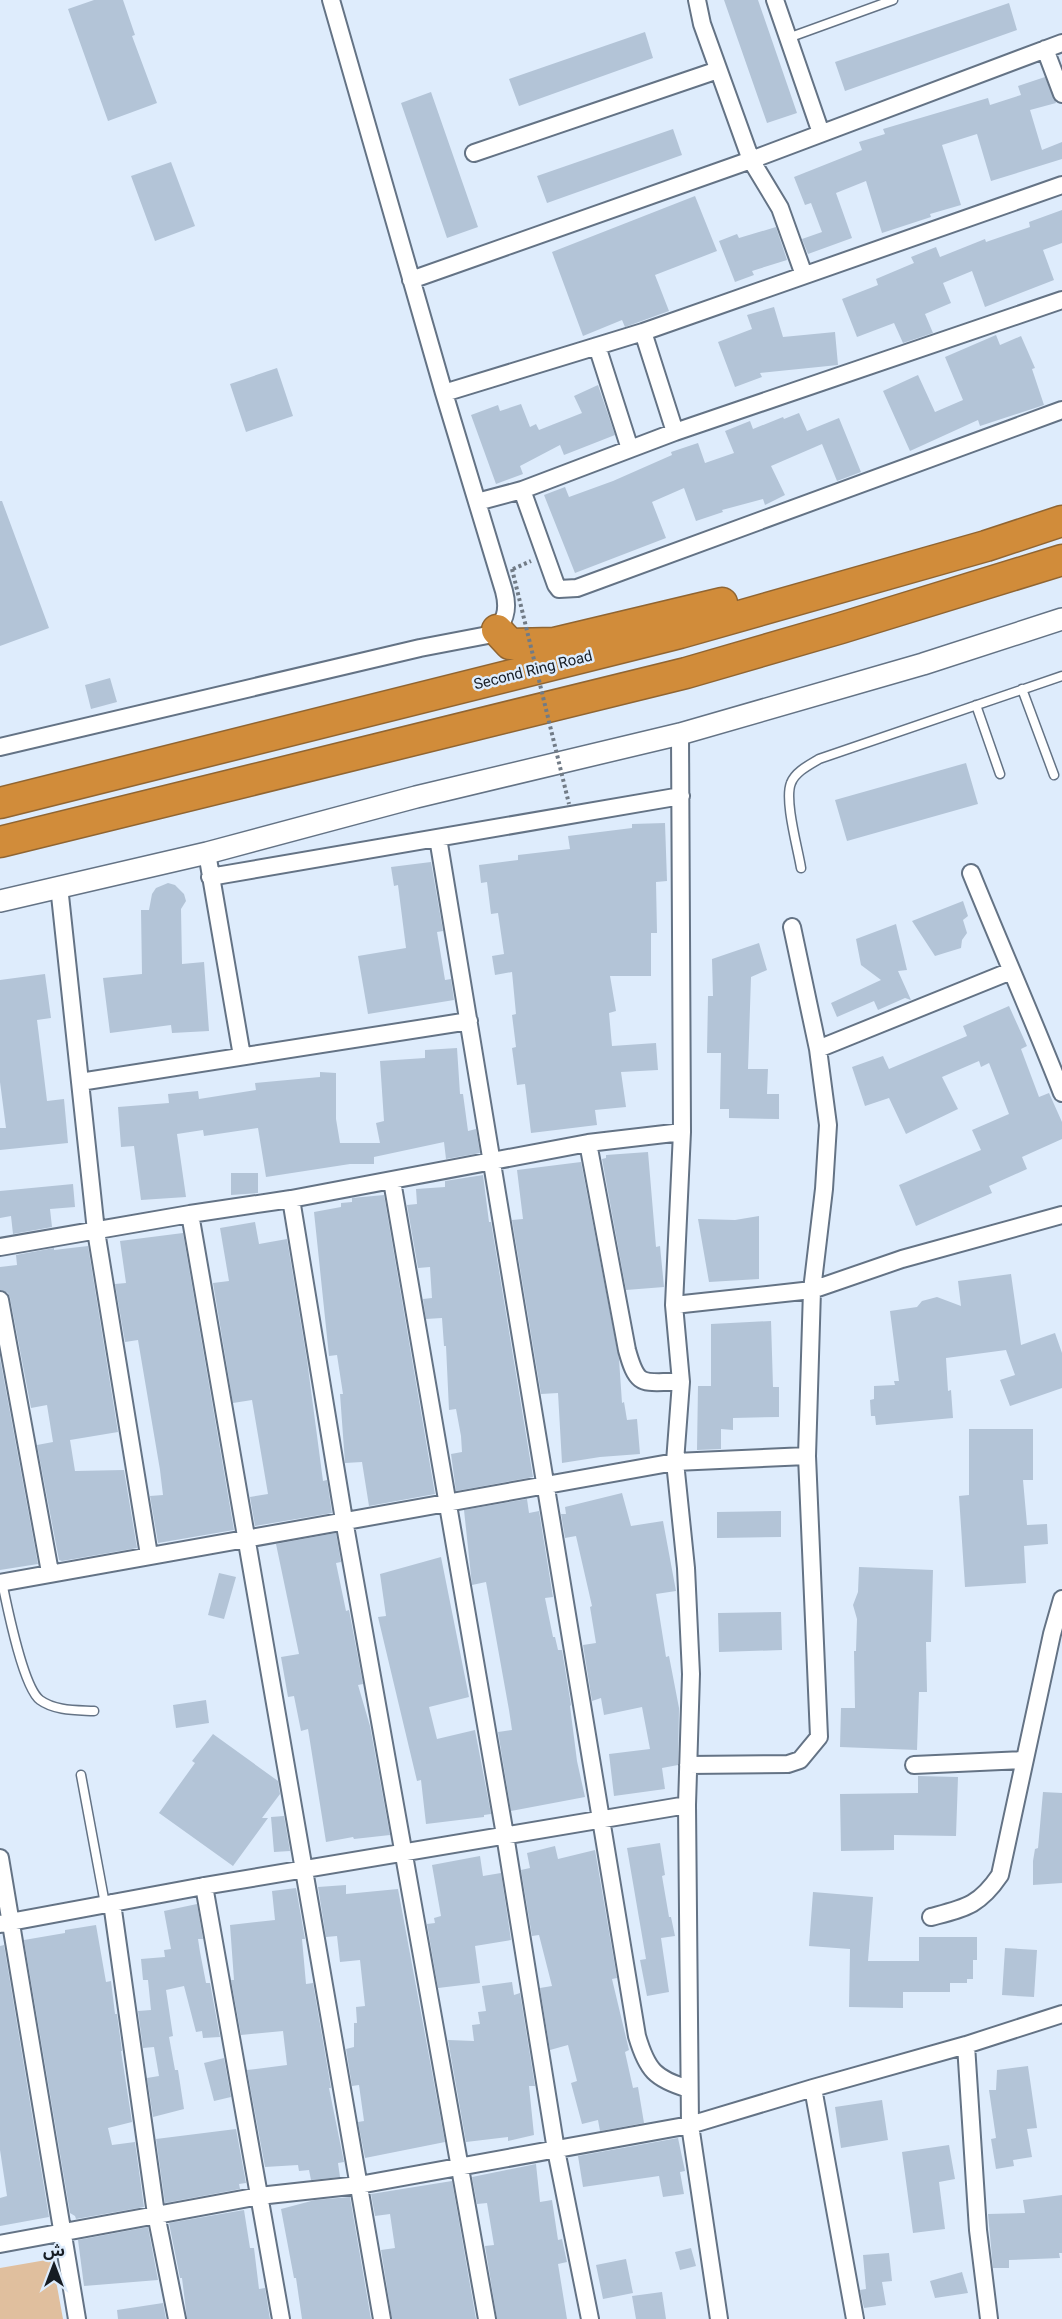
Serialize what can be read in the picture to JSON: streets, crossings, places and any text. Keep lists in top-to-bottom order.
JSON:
{
  "streets": {
    "highway": ["Second Ring Road"]
  },
  "north": "top"
}
